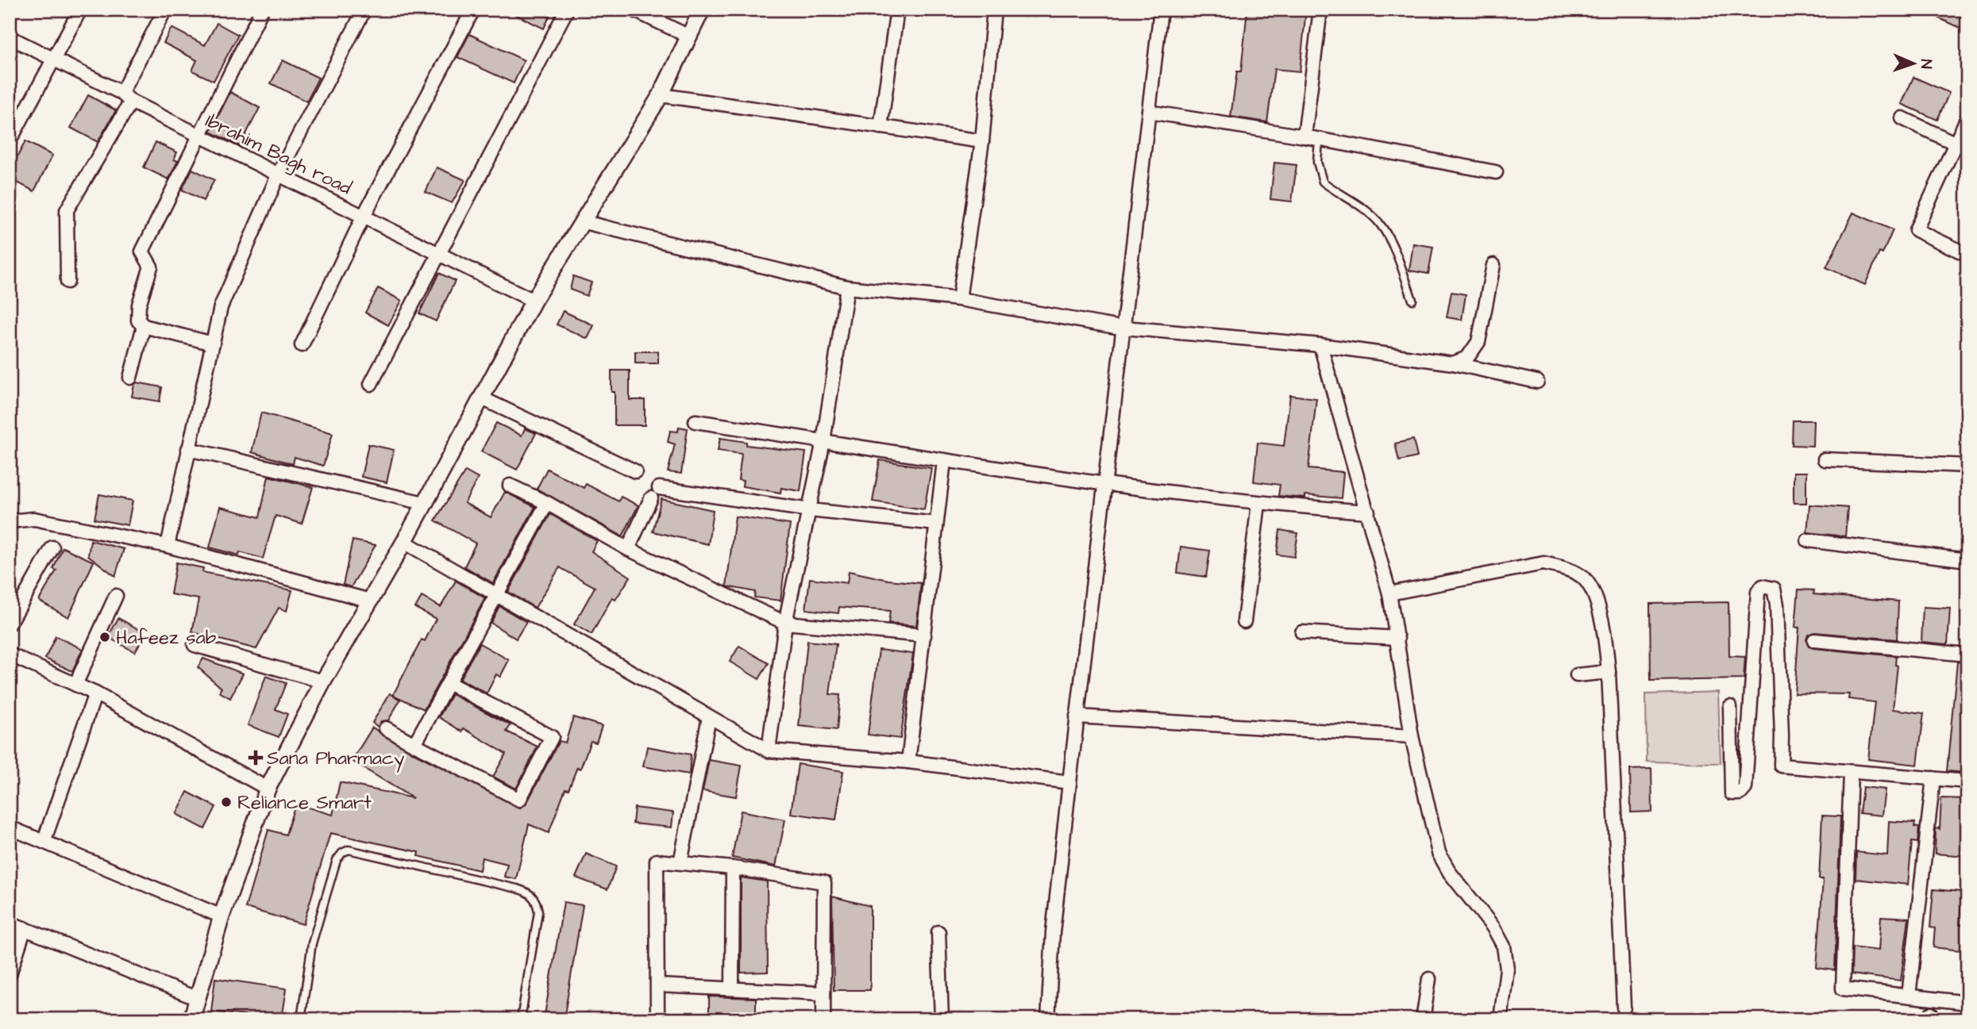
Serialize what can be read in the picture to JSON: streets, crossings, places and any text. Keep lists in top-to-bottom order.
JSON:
{
  "streets": {
    "street": ["Ibrahim Bagh road"]
  },
  "places": {
    "other": ["Hafeez sab", "Reliance Smart"],
    "health": ["Sana Pharmacy"]
  },
  "north": "right"
}
